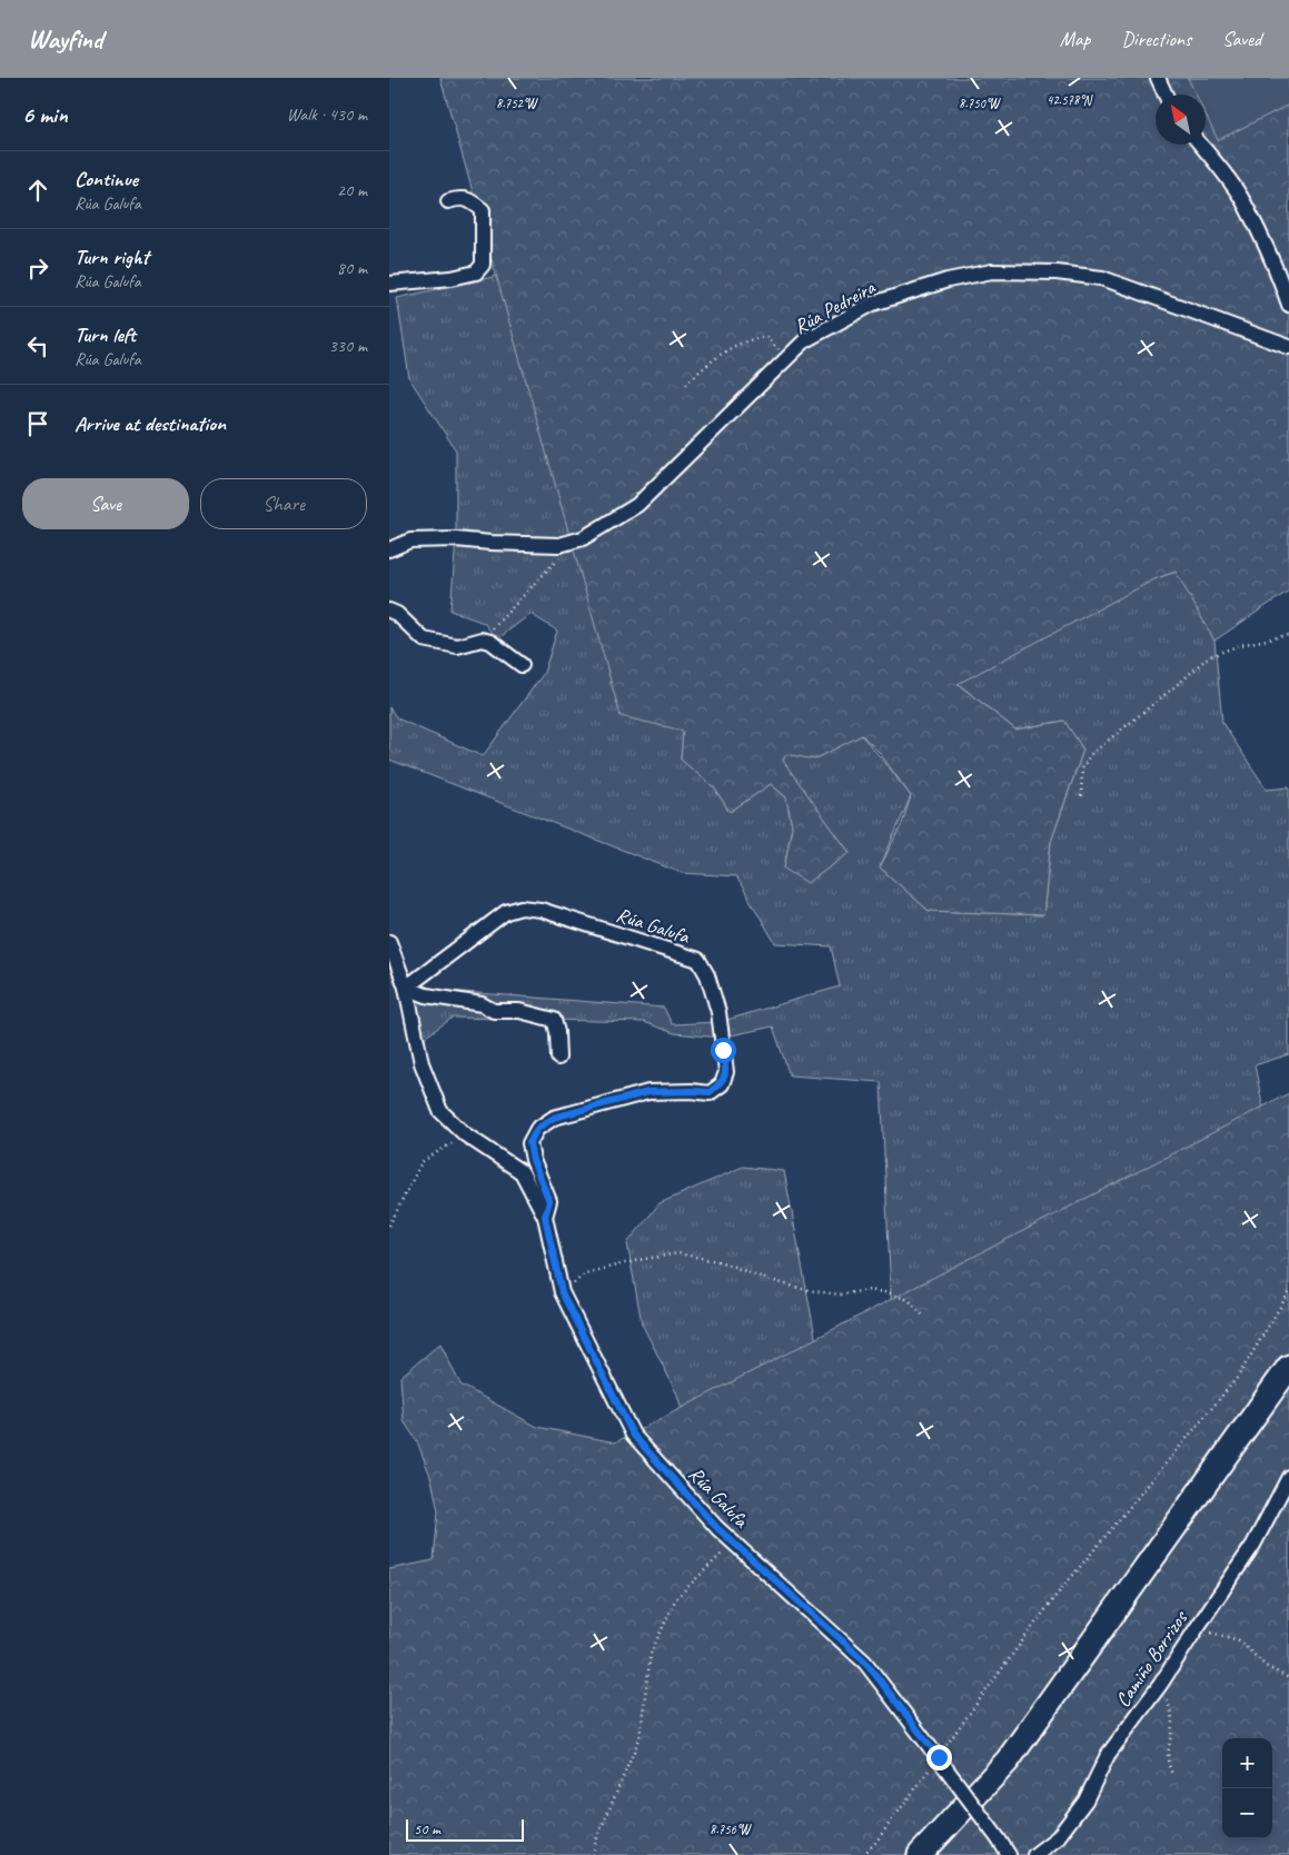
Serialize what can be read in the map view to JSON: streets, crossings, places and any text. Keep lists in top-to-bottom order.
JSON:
{
  "streets": {
    "street": ["Rúa Pedreira", "Rúa Galufa", "Camiño Borrizos"]
  },
  "scale_bar": "50 m",
  "north": "top left",
  "page": {
    "header": "Wayfind",
    "nav": ["Map", "Directions", "Saved"],
    "heading": ["6 min", "Walk · 430 m"],
    "list": [
      ["Continue", "Rúa Galufa", "20 m"],
      ["Turn right", "Rúa Galufa", "80 m"],
      ["Turn left", "Rúa Galufa", "330 m"],
      "Arrive at destination"
    ],
    "buttons": ["Save", "Share"],
    "map_buttons": ["+", "−"],
    "scale": "50 m"
  },
  "coordinates": [
    "42.578°N",
    "8.752°W",
    "8.750°W",
    "8.756°W"
  ]
}
